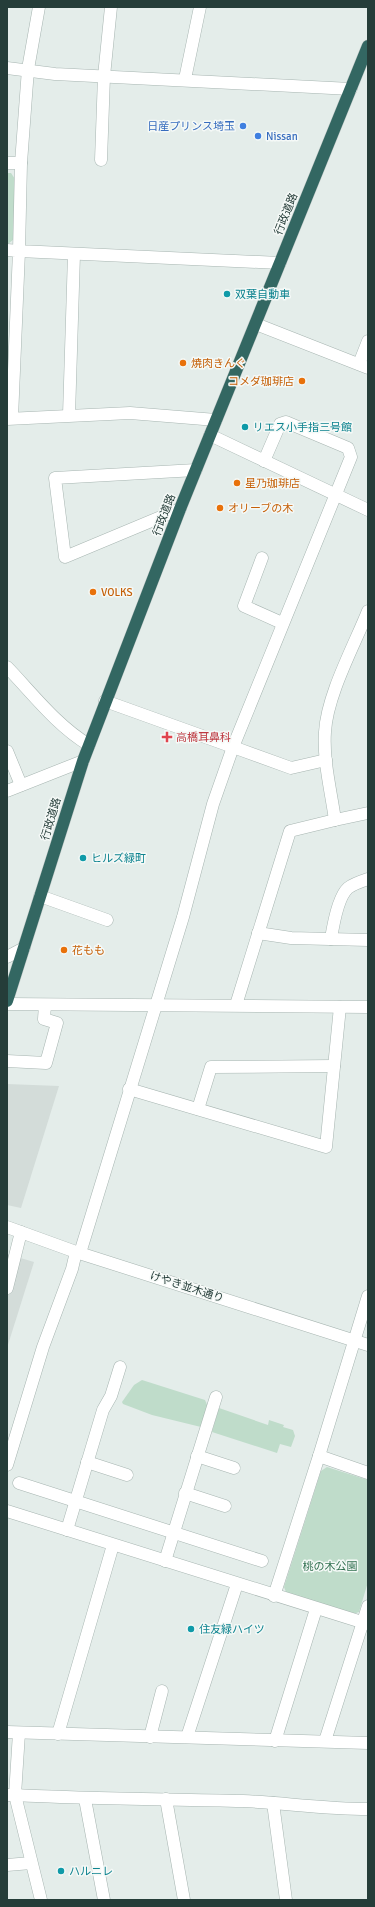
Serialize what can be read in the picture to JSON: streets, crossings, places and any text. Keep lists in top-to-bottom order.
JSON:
{
  "streets": {
    "highway": ["行政道路"],
    "street": ["けやき並木通り"]
  },
  "parks": ["桃の木公園"],
  "places": {
    "other": [
      "日産プリンス埼玉",
      "Nissan",
      "双葉自動車",
      "焼肉きんぐ",
      "コメダ珈琲店",
      "リエス小手指三号館",
      "星乃珈琲店",
      "オリーブの木",
      "VOLKS",
      "ヒルズ緑町",
      "花もも",
      "住友緑ハイツ",
      "ハルニレ"
    ],
    "health": ["高橋耳鼻科"]
  }
}
